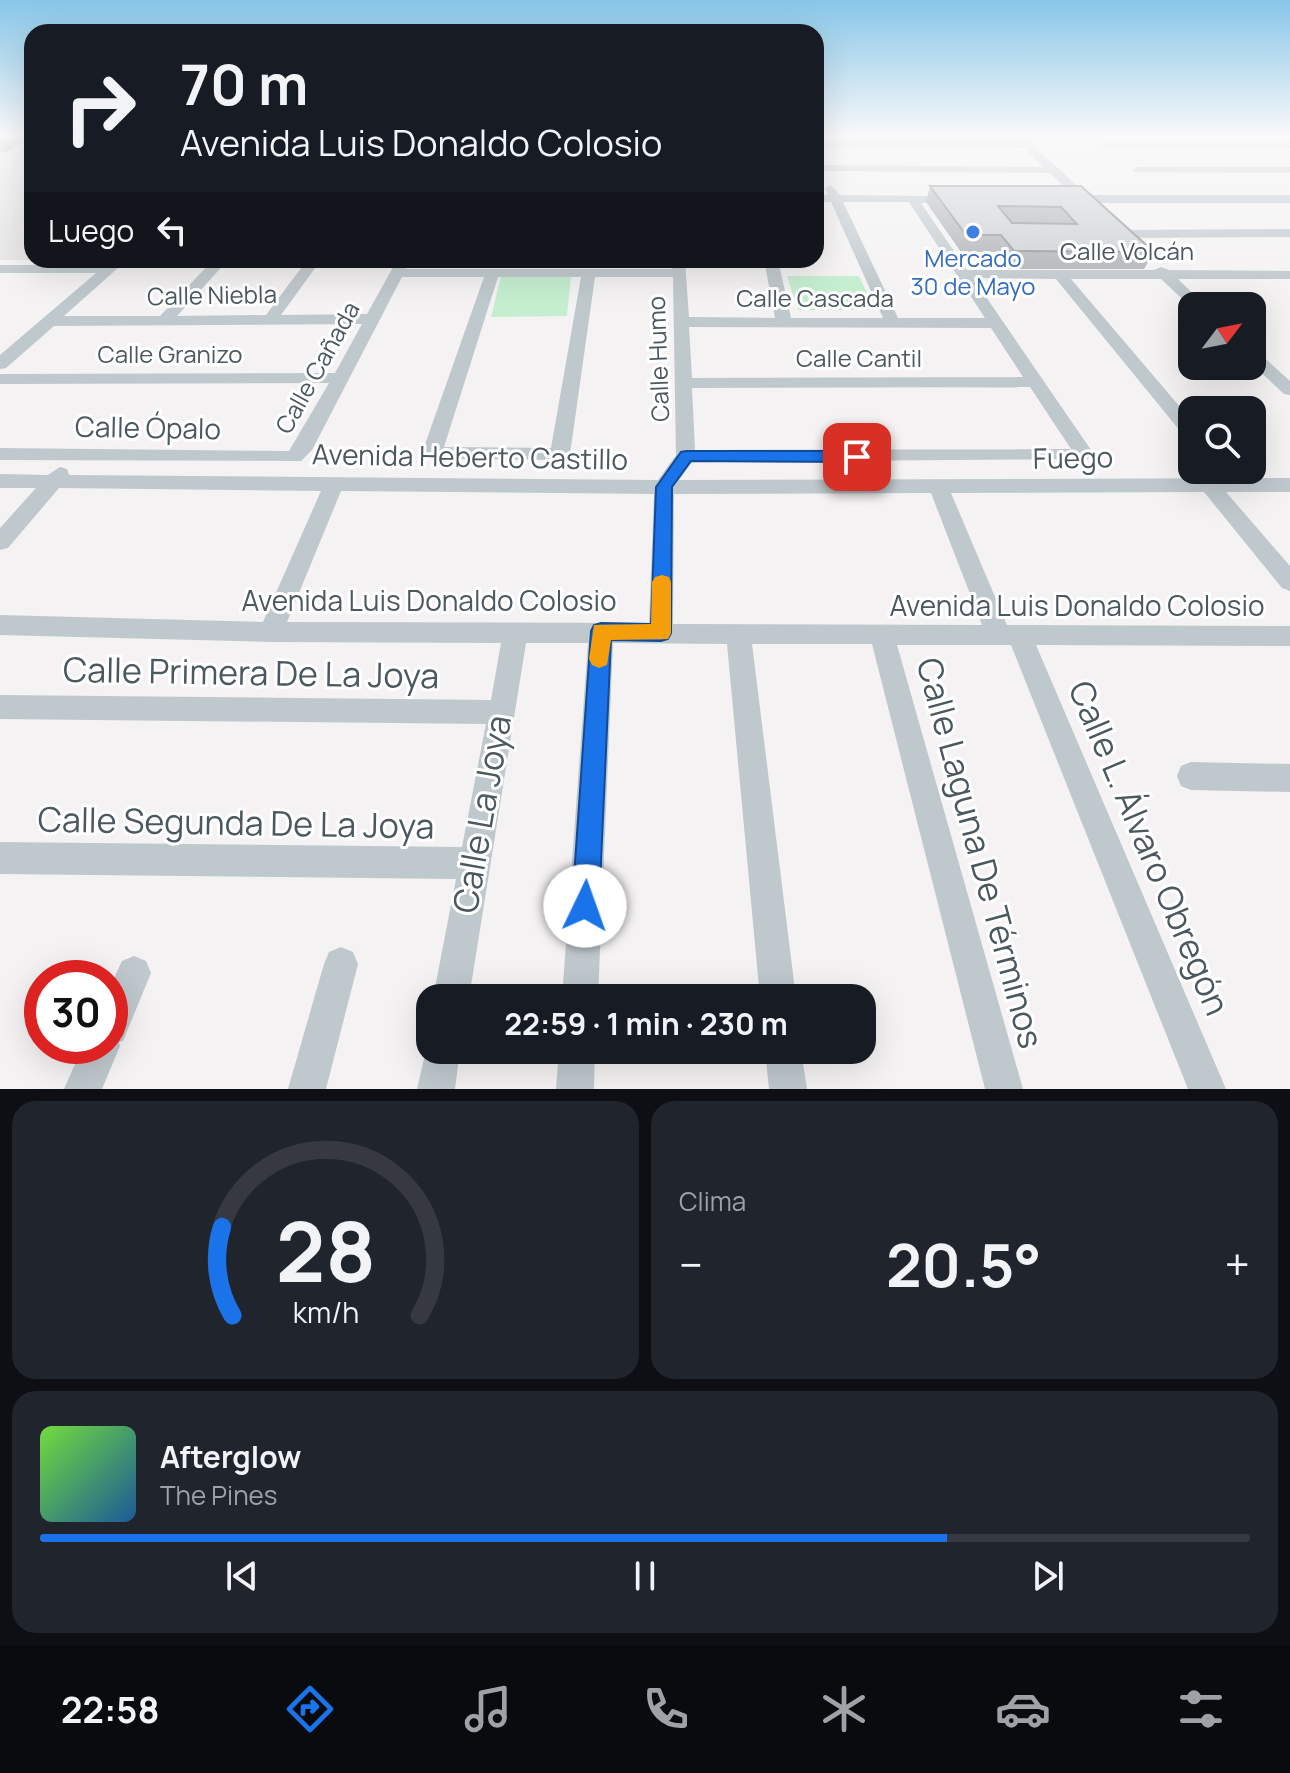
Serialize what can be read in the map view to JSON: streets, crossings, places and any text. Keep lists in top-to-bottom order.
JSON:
{
  "streets": {
    "street": [
      "Calle Volcán",
      "Calle Niebla",
      "Calle Cascada",
      "Calle Granizo",
      "Calle Humo",
      "Calle Cantil",
      "Calle Cañada",
      "Calle Ópalo",
      "Avenida Heberto Castillo",
      "Fuego",
      "Avenida Luis Donaldo Colosio",
      "Calle Primera De La Joya",
      "Calle La Joya",
      "Calle Segunda De La Joya",
      "Calle L. Álvaro Obregón",
      "Calle Laguna De Términos"
    ]
  },
  "crossings": [
    ["Calle Niebla", "Calle Cañada"],
    ["Calle Cascada", "Calle Humo"],
    ["Calle Granizo", "Calle Cañada"],
    ["Calle Humo", "Calle Cantil"],
    ["Calle Cañada", "Calle Ópalo"],
    ["Avenida Heberto Castillo", "Fuego"],
    ["Avenida Heberto Castillo", "Calle L. Álvaro Obregón"],
    ["Fuego", "Calle L. Álvaro Obregón"],
    ["Avenida Luis Donaldo Colosio", "Calle La Joya"],
    ["Avenida Luis Donaldo Colosio", "Calle L. Álvaro Obregón"],
    ["Avenida Luis Donaldo Colosio", "Calle Laguna De Términos"],
    ["Calle Primera De La Joya", "Calle La Joya"],
    ["Calle La Joya", "Calle Segunda De La Joya"]
  ],
  "places": ["Mercado 30 de Mayo"],
  "north": "top right",
  "page": {
    "turn": ["70 m", "Avenida Luis Donaldo Colosio"],
    "then": "Luego",
    "limit": "30",
    "trip": "22:59 · 1 min · 230 m",
    "tile": "Clima",
    "heat": ["−", "20.5°", "+"],
    "song": ["Afterglow", "The Pines"],
    "tabs": "22:58",
    "gauge": ["28", "km/h"]
  }
}
